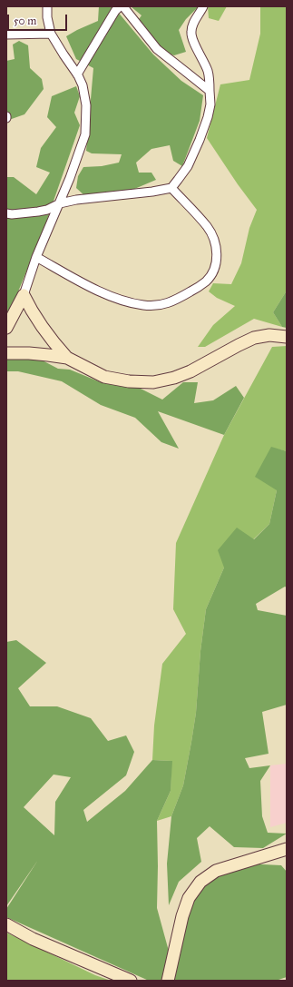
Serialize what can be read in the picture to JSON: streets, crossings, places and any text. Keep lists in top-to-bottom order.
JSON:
{
  "scale_bar": "50 m"
}
